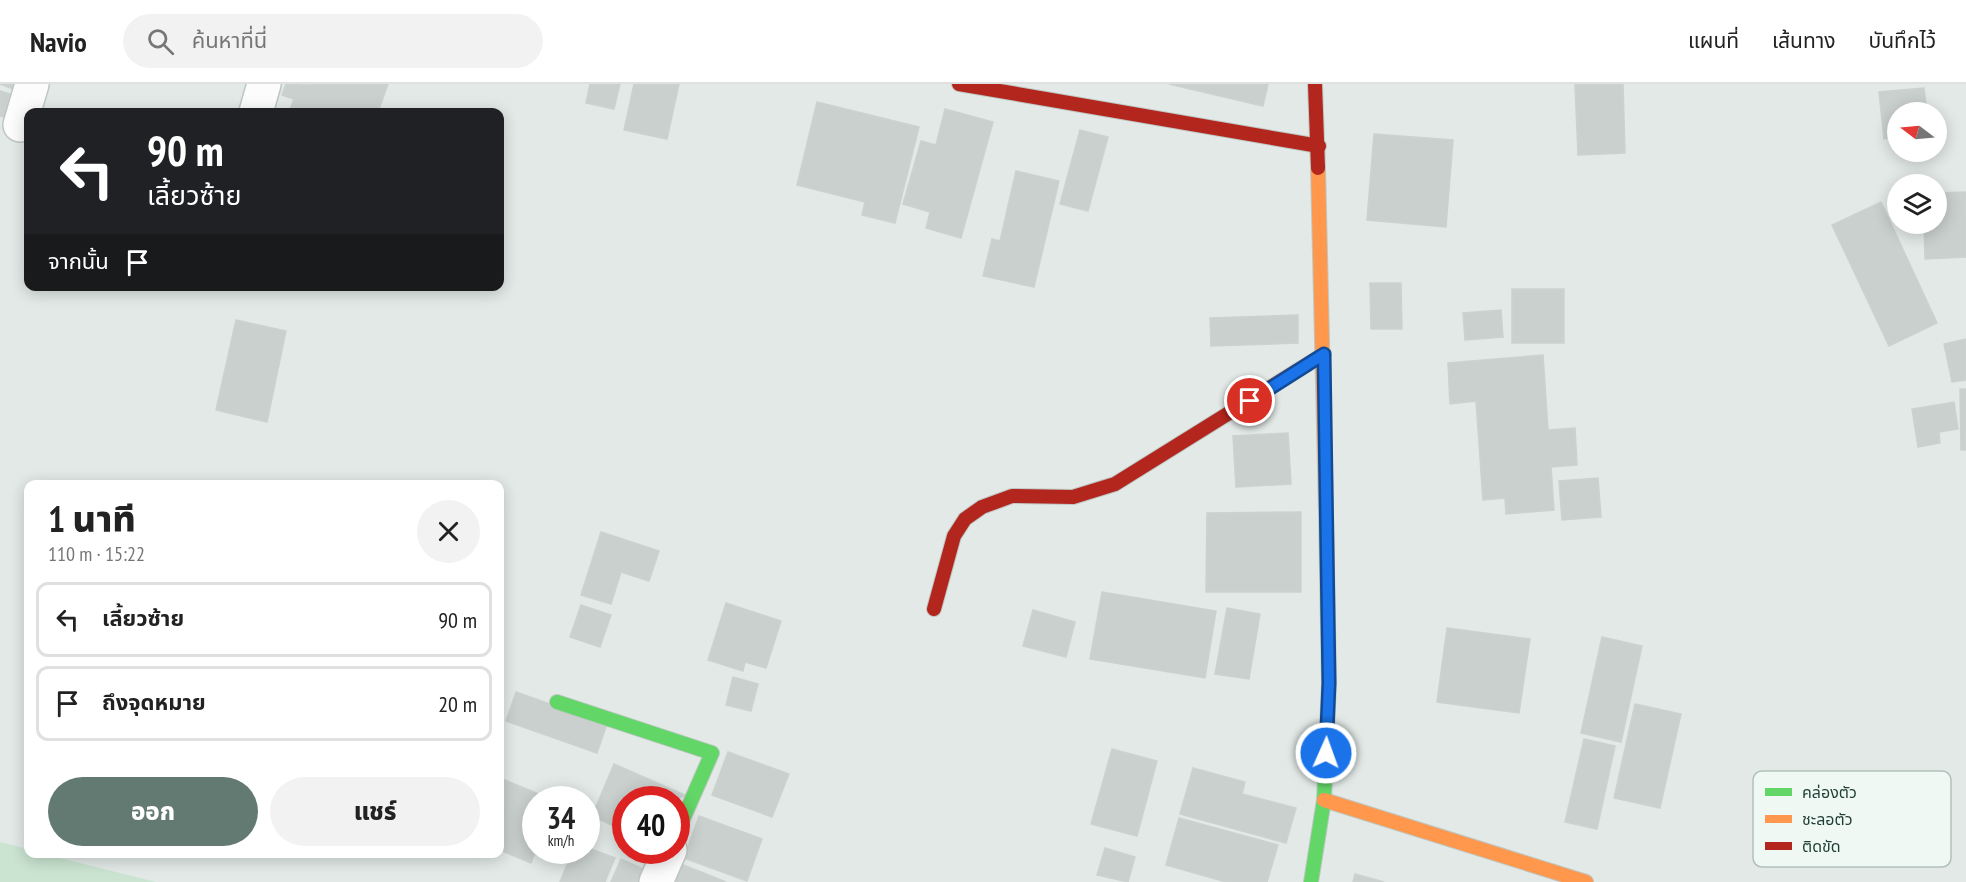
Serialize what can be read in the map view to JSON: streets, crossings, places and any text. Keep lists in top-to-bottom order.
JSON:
{
  "legend": ["คล่องตัว", "ชะลอตัว", "ติดขัด"],
  "north": "left",
  "page": {
    "header": "Navio",
    "search": "ค้นหาที่นี่",
    "nav": ["แผนที่", "เส้นทาง", "บันทึกไว้"],
    "turn": ["90 m", "เลี้ยวซ้าย"],
    "then": "จากนั้น",
    "heading": ["1 นาที", "110 m · 15:22"],
    "list": [
      {
        "name": "เลี้ยวซ้าย",
        "value": "90 m"
      },
      {
        "name": "ถึงจุดหมาย",
        "value": "20 m"
      }
    ],
    "buttons": ["ออก", "แชร์"],
    "speed": "34 km/h",
    "limit": "40"
  }
}
